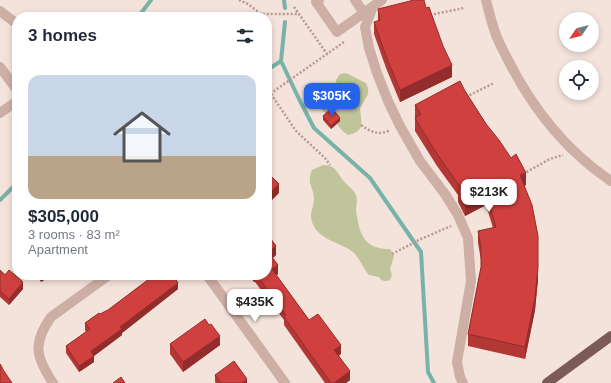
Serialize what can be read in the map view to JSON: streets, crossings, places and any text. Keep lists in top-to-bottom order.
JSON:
{
  "north": "bottom left",
  "page": {
    "heading": "3 homes",
    "list": [
      {
        "name": "$305,000",
        "note": "3 rooms · 83 m² · Apartment"
      }
    ],
    "price": ["$305K", "$213K", "$435K"]
  }
}
